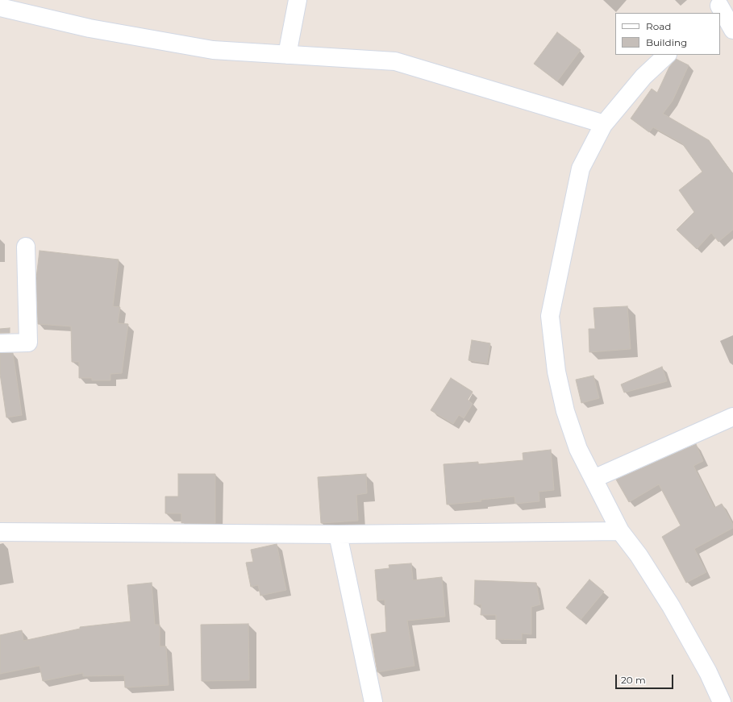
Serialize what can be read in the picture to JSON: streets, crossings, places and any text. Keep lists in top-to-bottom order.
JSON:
{
  "legend": ["Road", "Building"],
  "scale_bar": "20 m"
}
